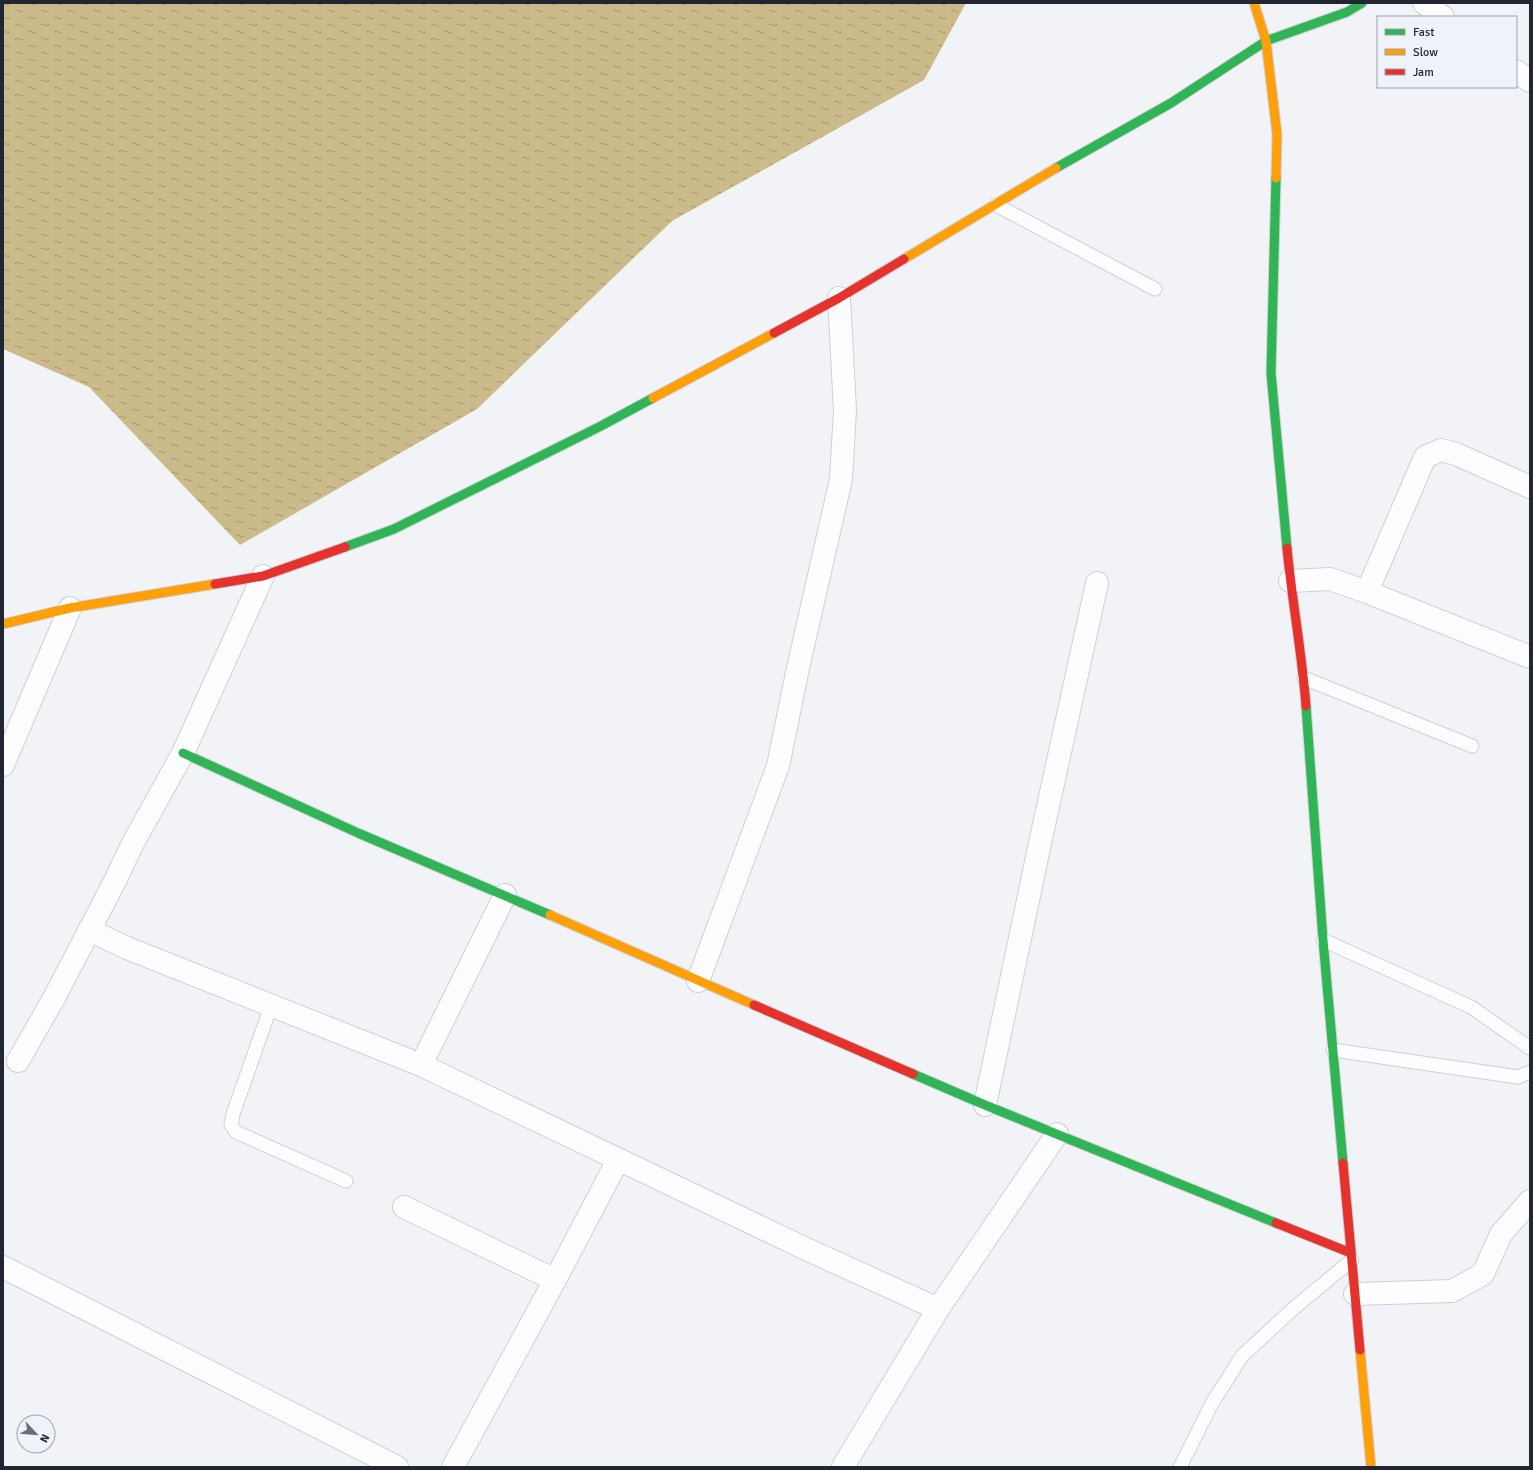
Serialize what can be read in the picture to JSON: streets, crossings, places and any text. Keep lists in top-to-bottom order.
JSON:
{
  "legend": ["Fast", "Slow", "Jam"],
  "north": "bottom right"
}
